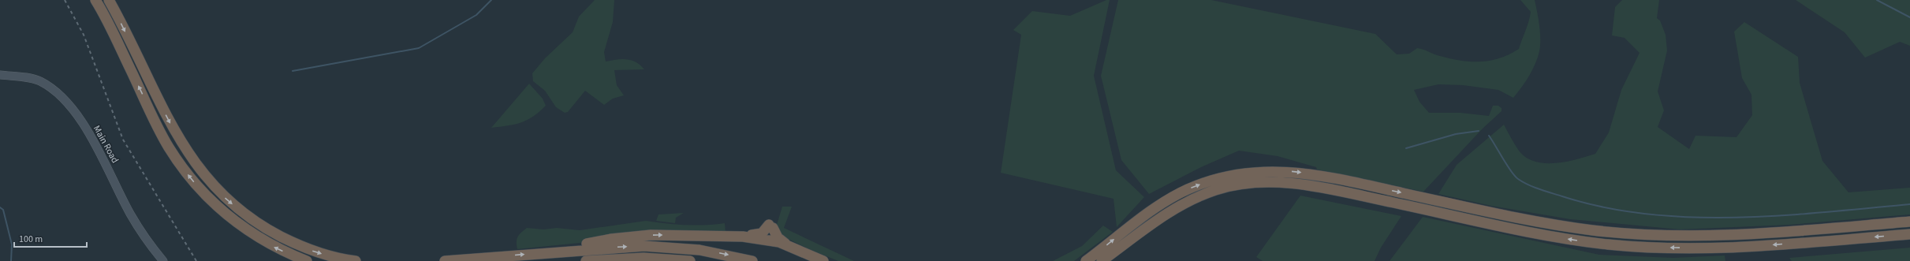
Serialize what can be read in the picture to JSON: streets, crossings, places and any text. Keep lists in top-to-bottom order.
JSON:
{
  "streets": {
    "main road": ["Main Road"]
  },
  "scale_bar": "100 m"
}
